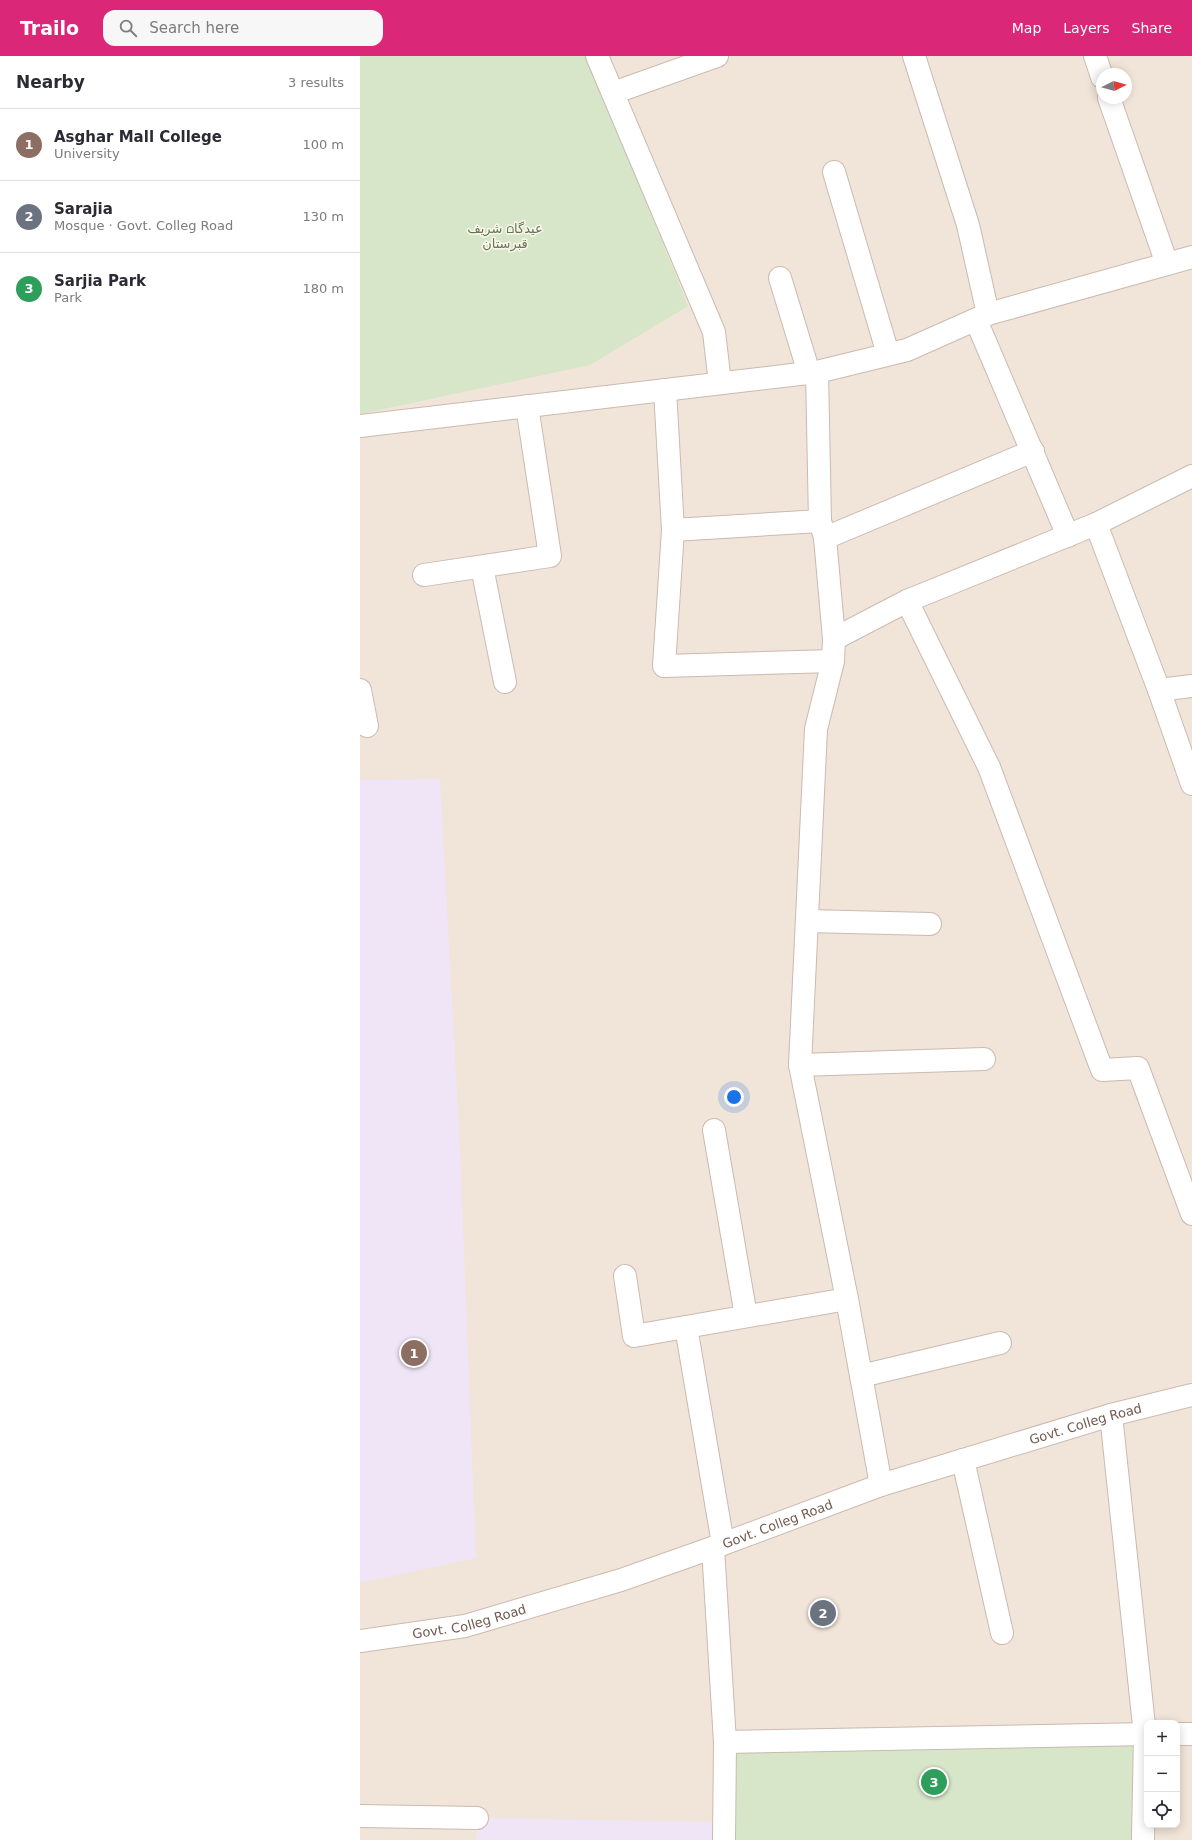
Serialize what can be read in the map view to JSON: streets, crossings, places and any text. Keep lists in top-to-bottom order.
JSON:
{
  "streets": {
    "street": ["Govt. Colleg Road"]
  },
  "parks": ["عیدگاہ شریف قبرستان"],
  "north": "right",
  "page": {
    "header": "Trailo",
    "search": "Search here",
    "nav": ["Map", "Layers", "Share"],
    "heading": ["Nearby", "3 results"],
    "list": [
      {
        "mark": "1",
        "name": "Asghar Mall College",
        "note": "University",
        "value": "100 m"
      },
      {
        "mark": "2",
        "name": "Sarajia",
        "note": "Mosque · Govt. Colleg Road",
        "value": "130 m"
      },
      {
        "mark": "3",
        "name": "Sarjia Park",
        "note": "Park",
        "value": "180 m"
      }
    ],
    "pins": ["1", "2", "3"],
    "map_buttons": ["+", "−"]
  }
}
